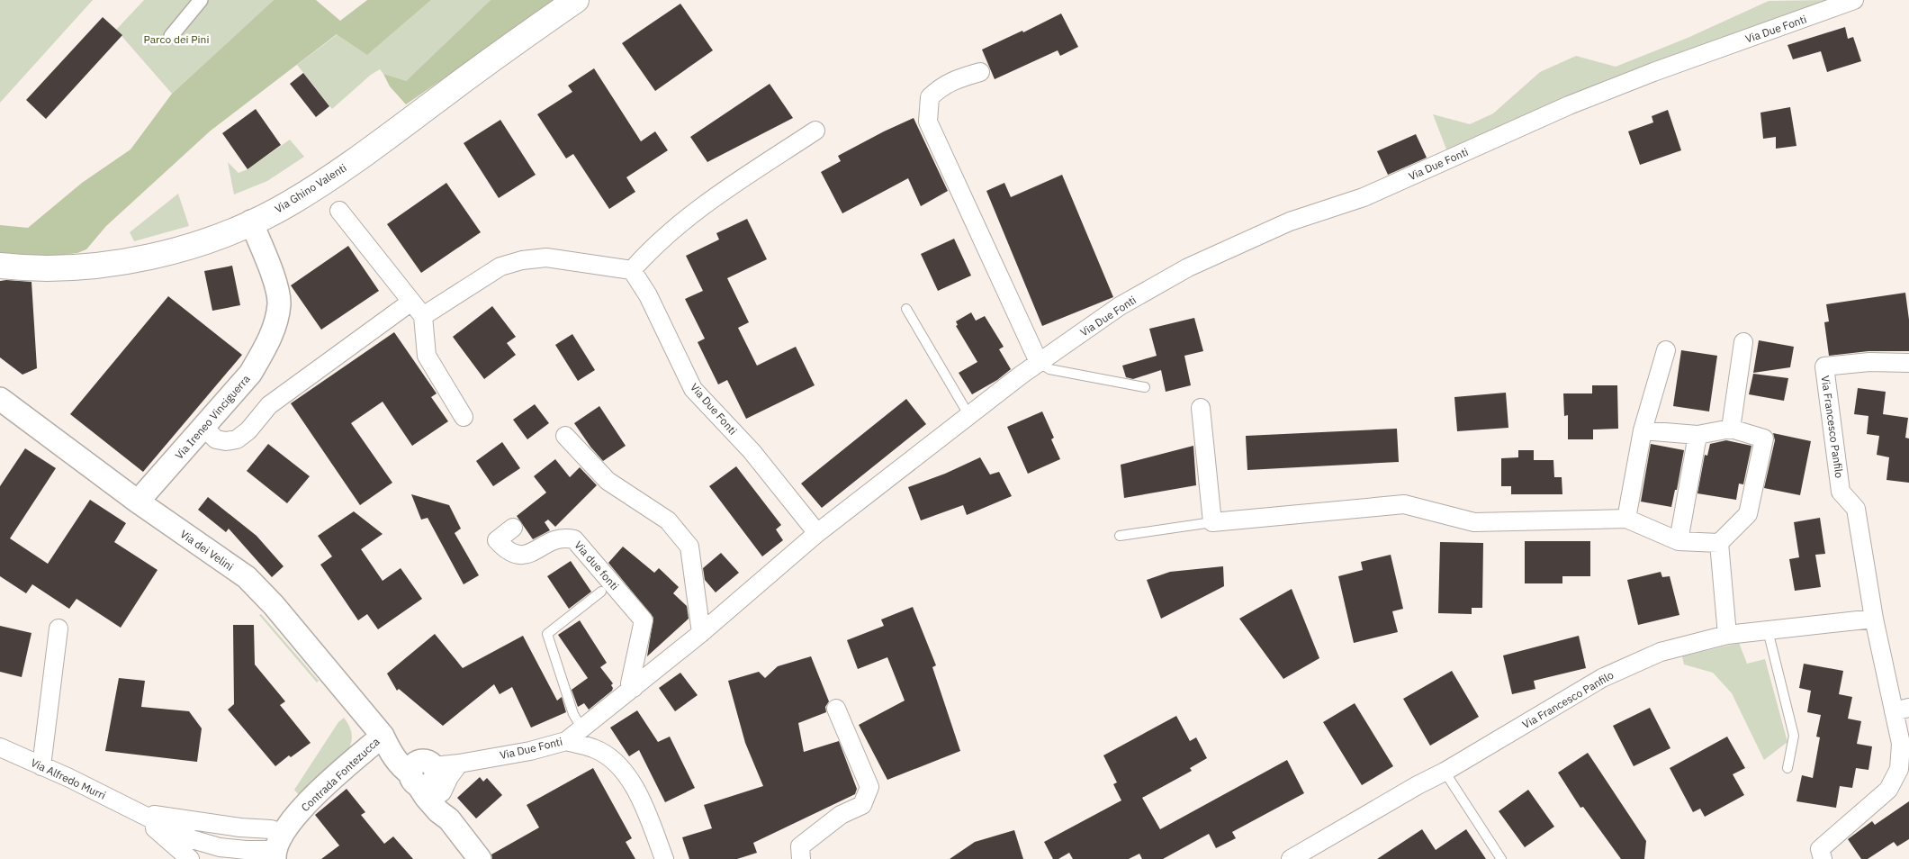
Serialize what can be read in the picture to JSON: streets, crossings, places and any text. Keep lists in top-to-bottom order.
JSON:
{
  "streets": {
    "main road": ["Via Ghino Valenti"],
    "street": [
      "Via Due Fonti",
      "Via Ireneo Vinciguerra",
      "Via Francesco Panfilo",
      "Via dei Velini",
      "Via due fonti",
      "Contrada Fontezucca",
      "Via Alfredo Murri"
    ]
  },
  "crossings": [
    ["Via Due Fonti", "Via dei Velini"],
    ["Via Due Fonti", "Via due fonti"],
    ["Via Ghino Valenti", "Via Ireneo Vinciguerra"],
    ["Via Ireneo Vinciguerra", "Via dei Velini"],
    ["Via dei Velini", "Contrada Fontezucca"]
  ],
  "parks": ["Parco dei Pini"]
}
